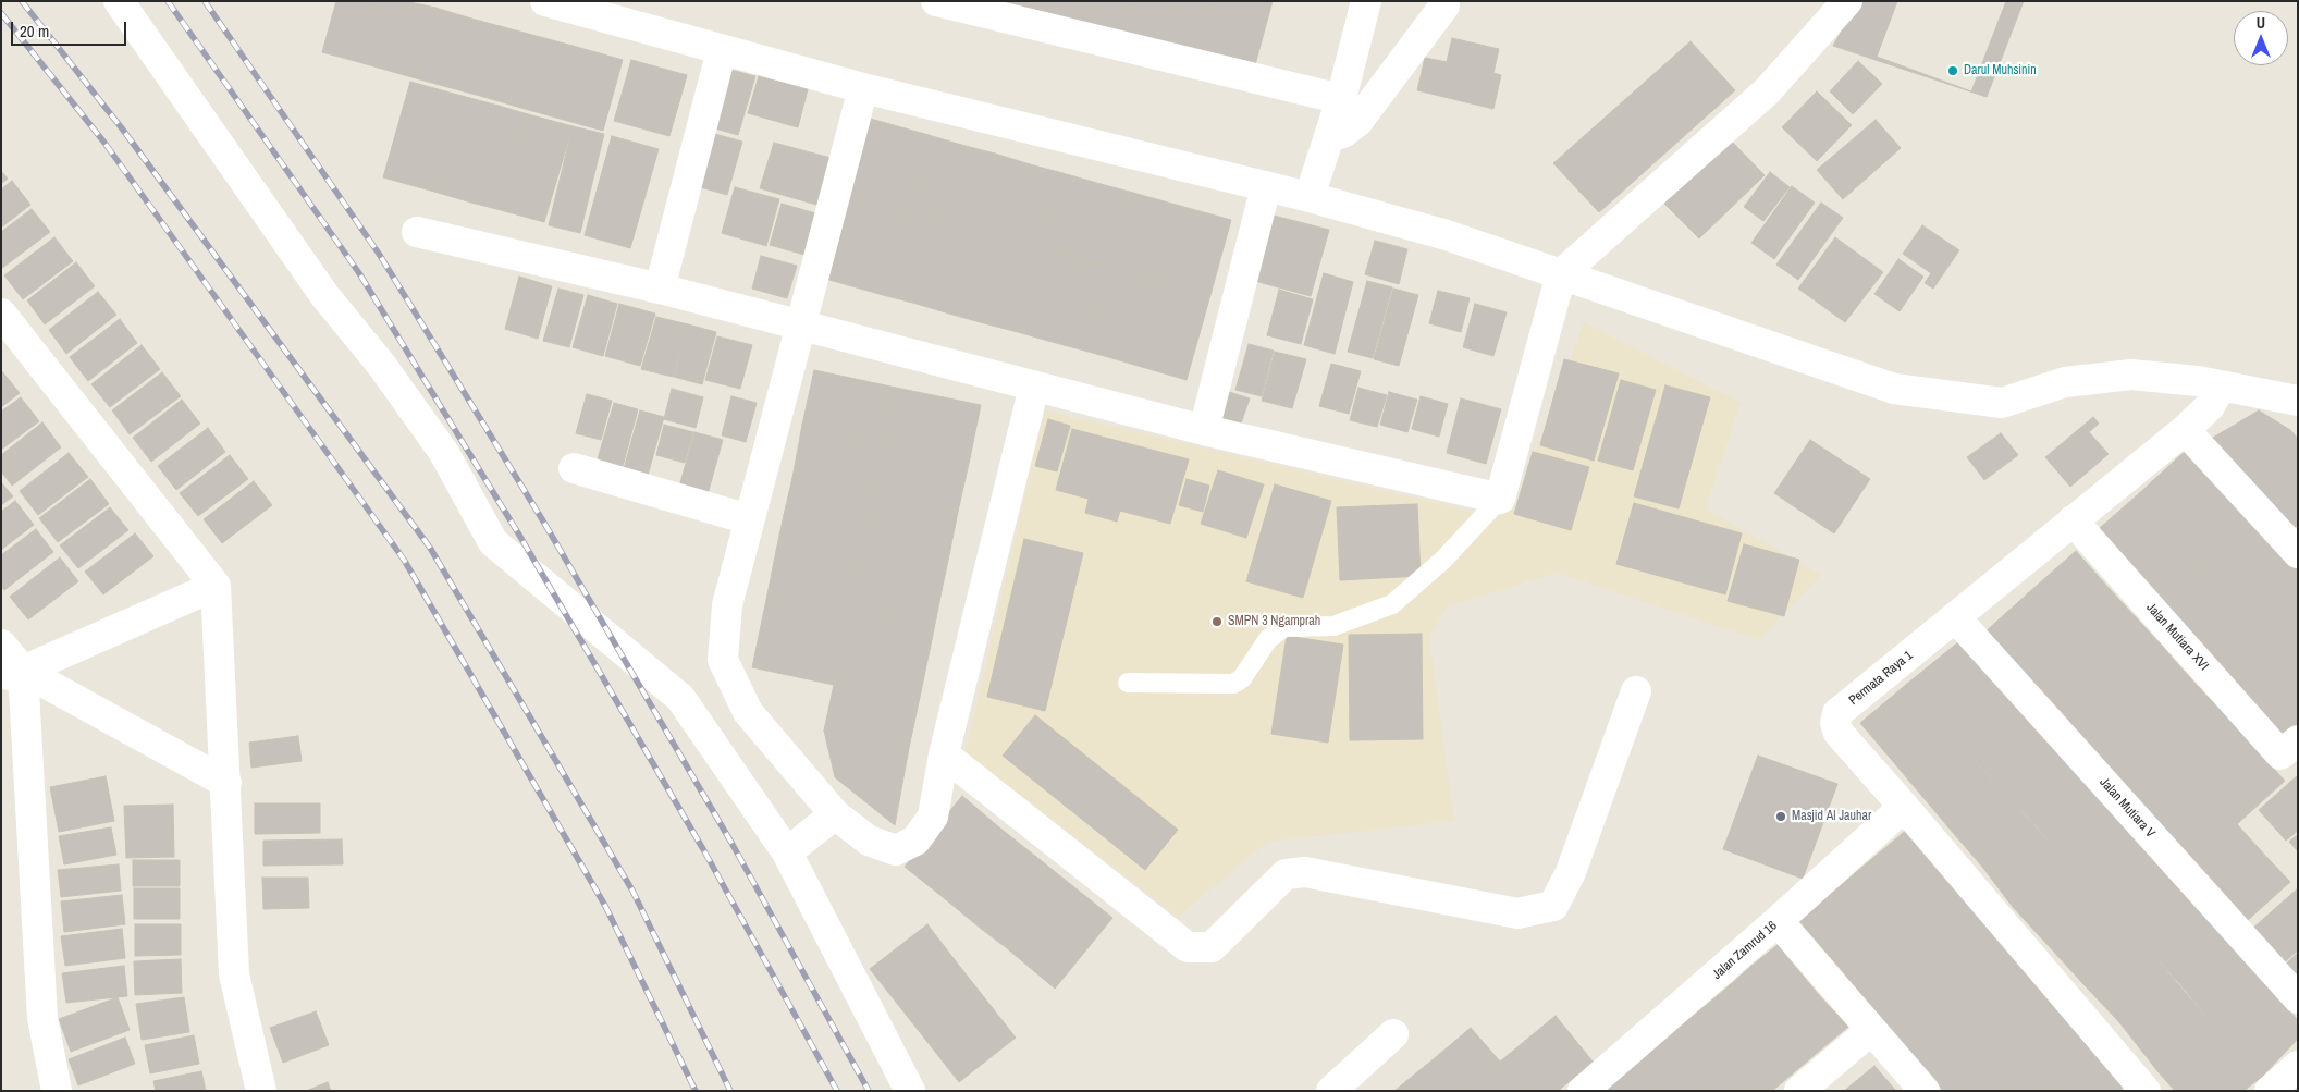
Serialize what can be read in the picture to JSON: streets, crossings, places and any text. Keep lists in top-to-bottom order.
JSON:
{
  "streets": {
    "street": [
      "Jalan Mutiara XVI",
      "Permata Raya 1",
      "Jalan Mutiara V",
      "Jalan Zamrud 16"
    ]
  },
  "crossings": [
    ["Jalan Mutiara XVI", "Permata Raya 1"],
    ["Permata Raya 1", "Jalan Mutiara V"],
    ["Permata Raya 1", "Jalan Zamrud 16"]
  ],
  "places": ["Darul Muhsinin", "SMPN 3 Ngamprah", "Masjid Al Jauhar"],
  "scale_bar": "20 m",
  "north": "top"
}
